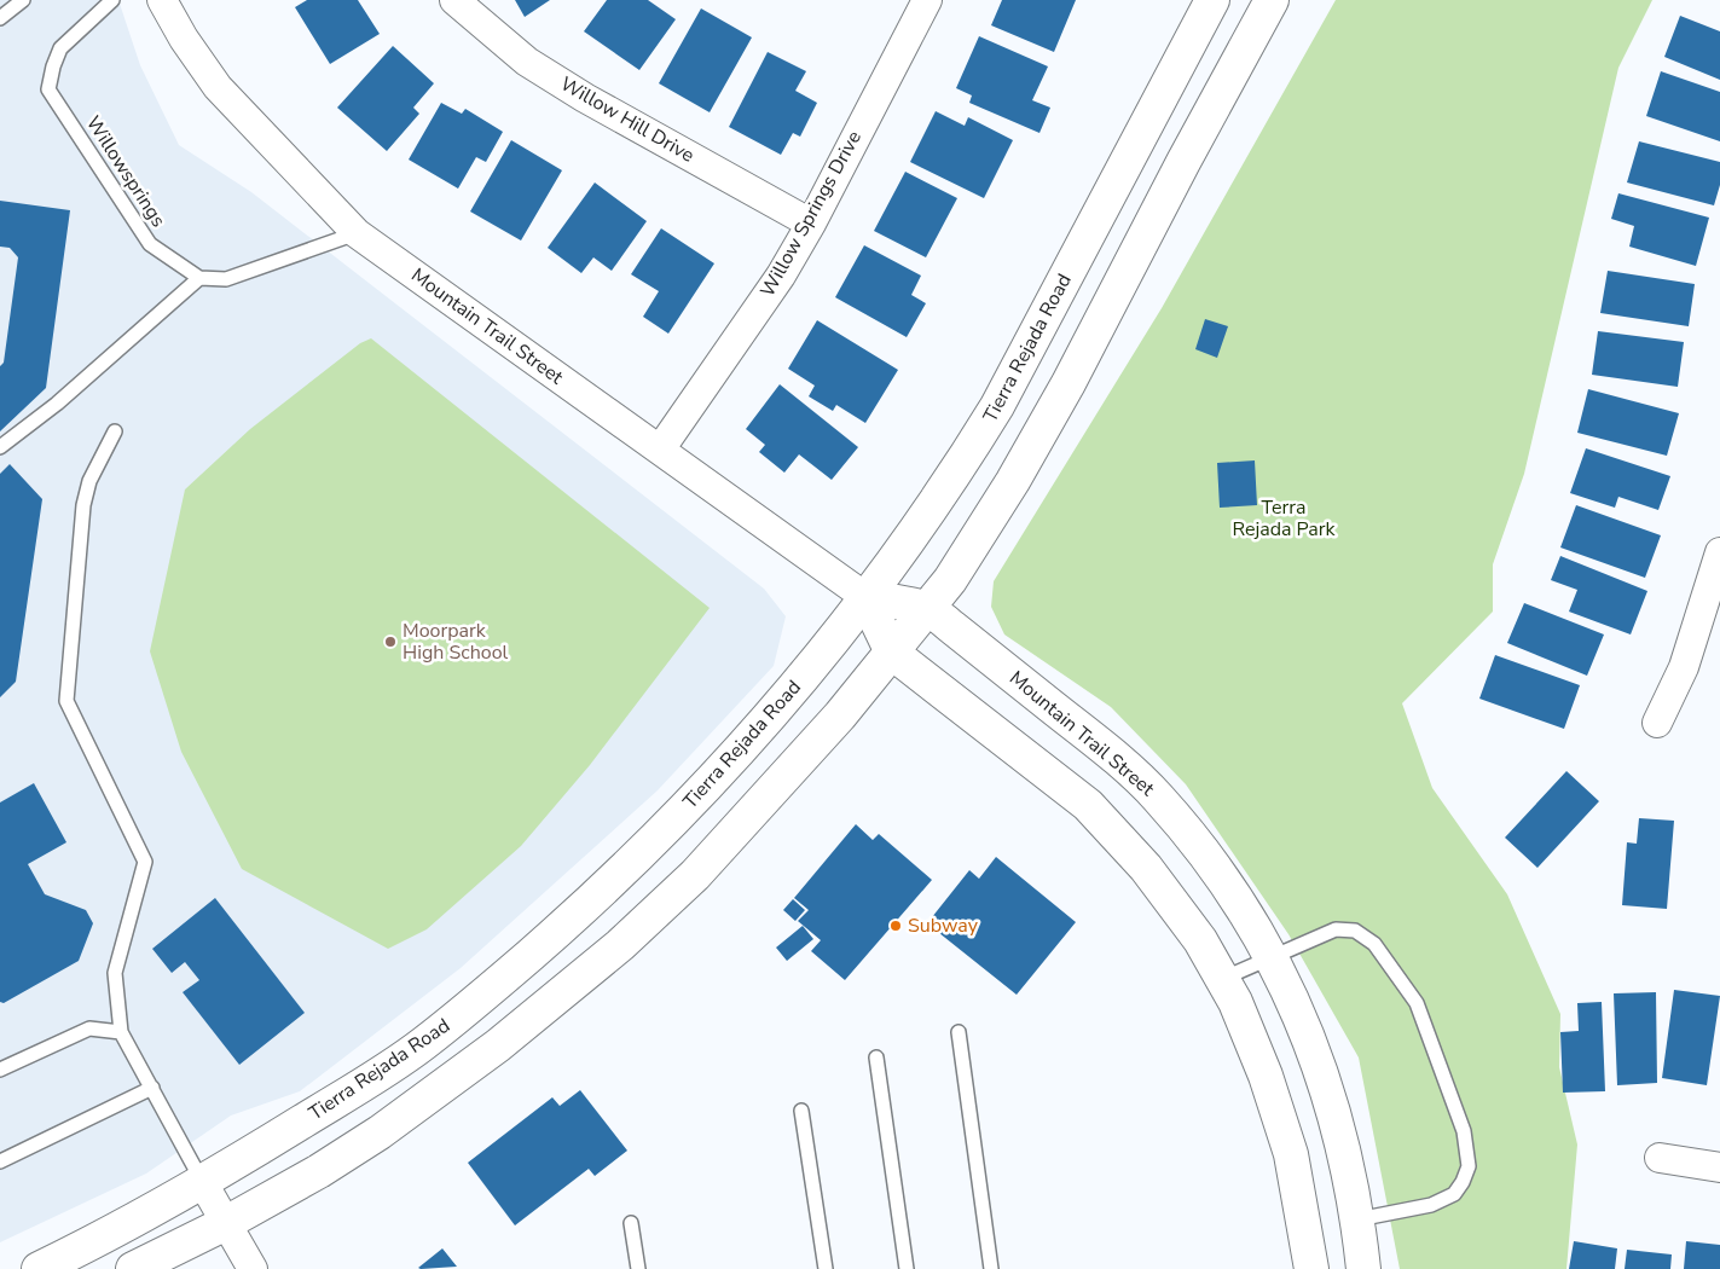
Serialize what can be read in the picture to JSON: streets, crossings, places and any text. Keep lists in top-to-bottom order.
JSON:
{
  "streets": {
    "main road": ["Mountain Trail Street", "Tierra Rejada Road"],
    "street": ["Willow Hill Drive", "Willow Springs Drive"],
    "lane": ["Willowsprings"]
  },
  "crossings": [
    ["Willow Hill Drive", "Willow Springs Drive"],
    ["Willow Springs Drive", "Mountain Trail Street"],
    ["Mountain Trail Street", "Tierra Rejada Road"]
  ],
  "parks": ["Terra Rejada Park"],
  "places": ["Moorpark High School", "Subway"]
}
